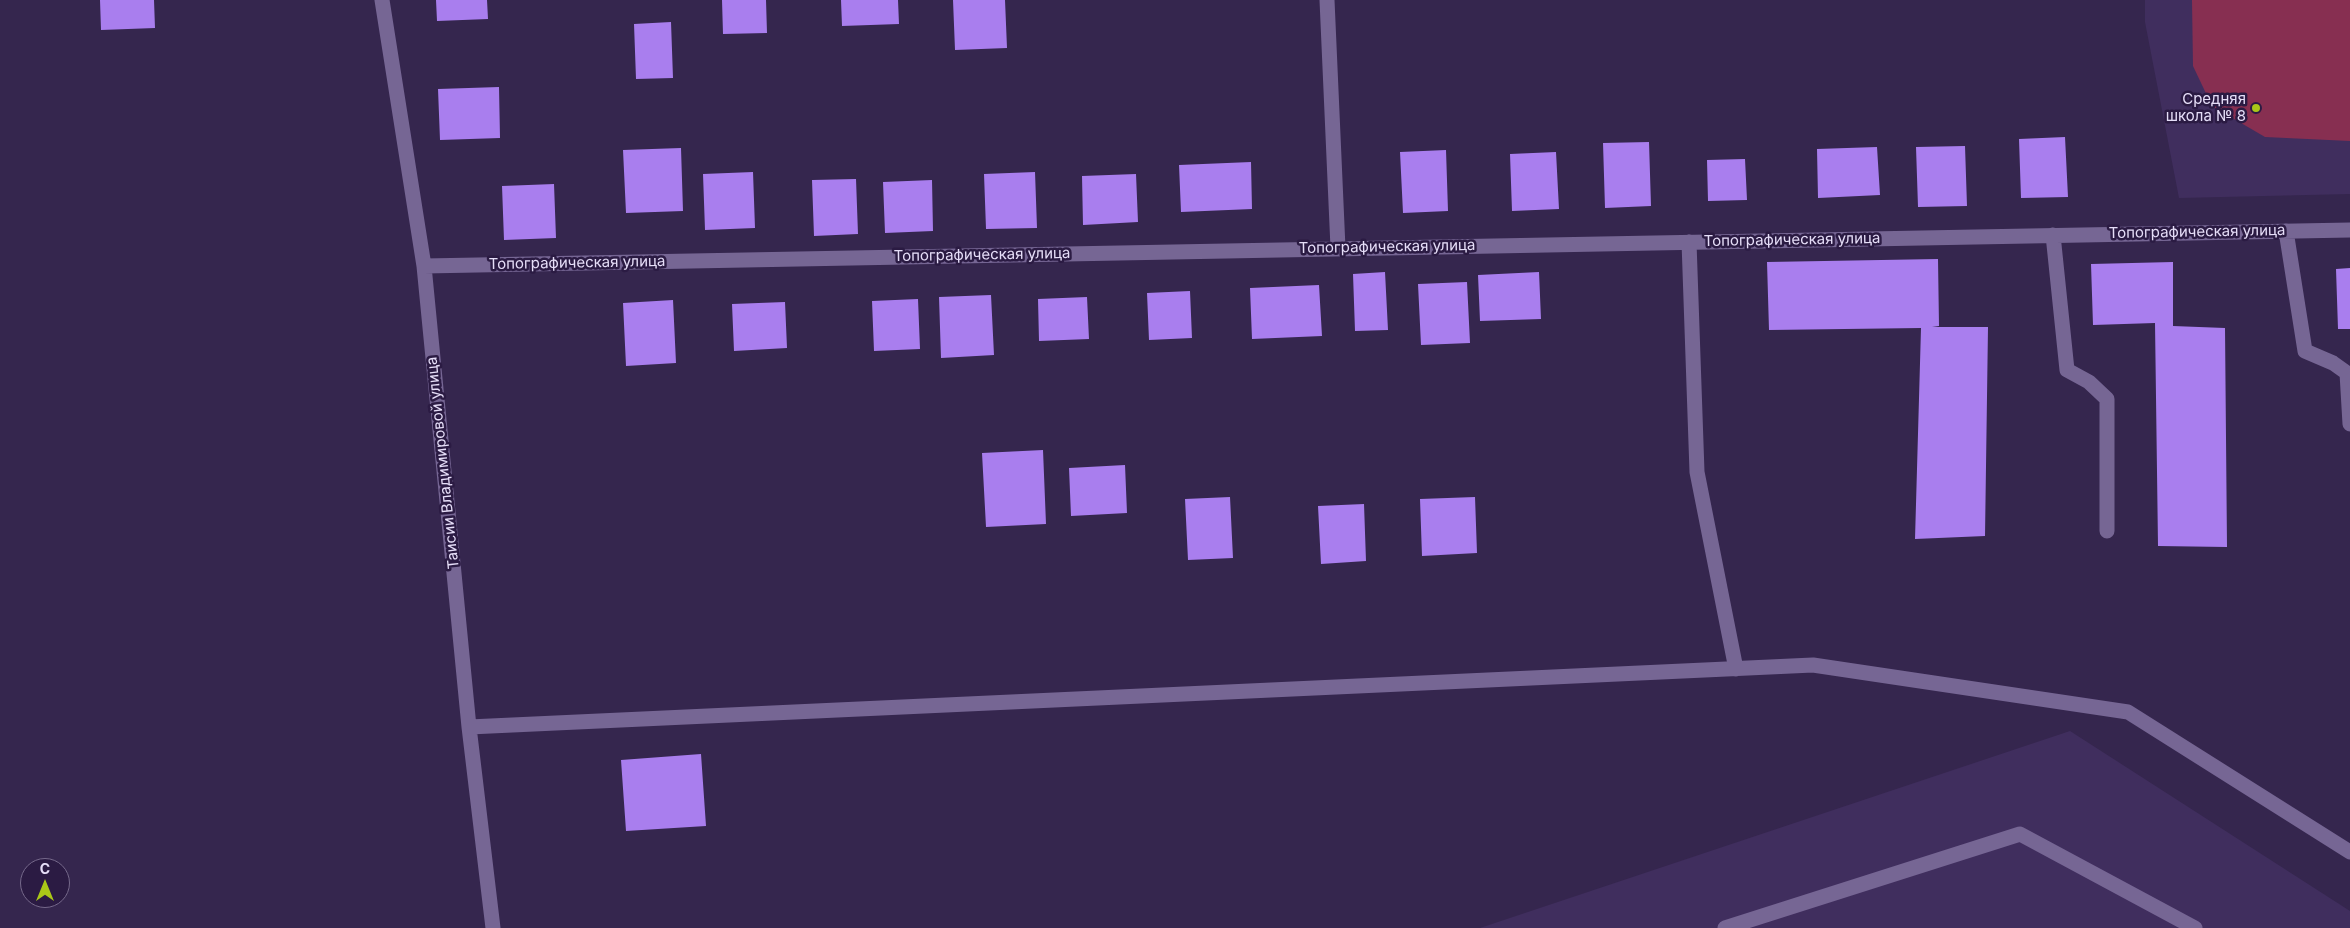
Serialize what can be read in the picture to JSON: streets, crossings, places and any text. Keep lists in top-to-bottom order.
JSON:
{
  "streets": {
    "street": ["Топографическая улица", "Таисии Владимировой улица"]
  },
  "crossings": [
    ["Топографическая улица", "Таисии Владимировой улица"]
  ],
  "places": ["Средняя школа № 8"],
  "north": "top"
}
